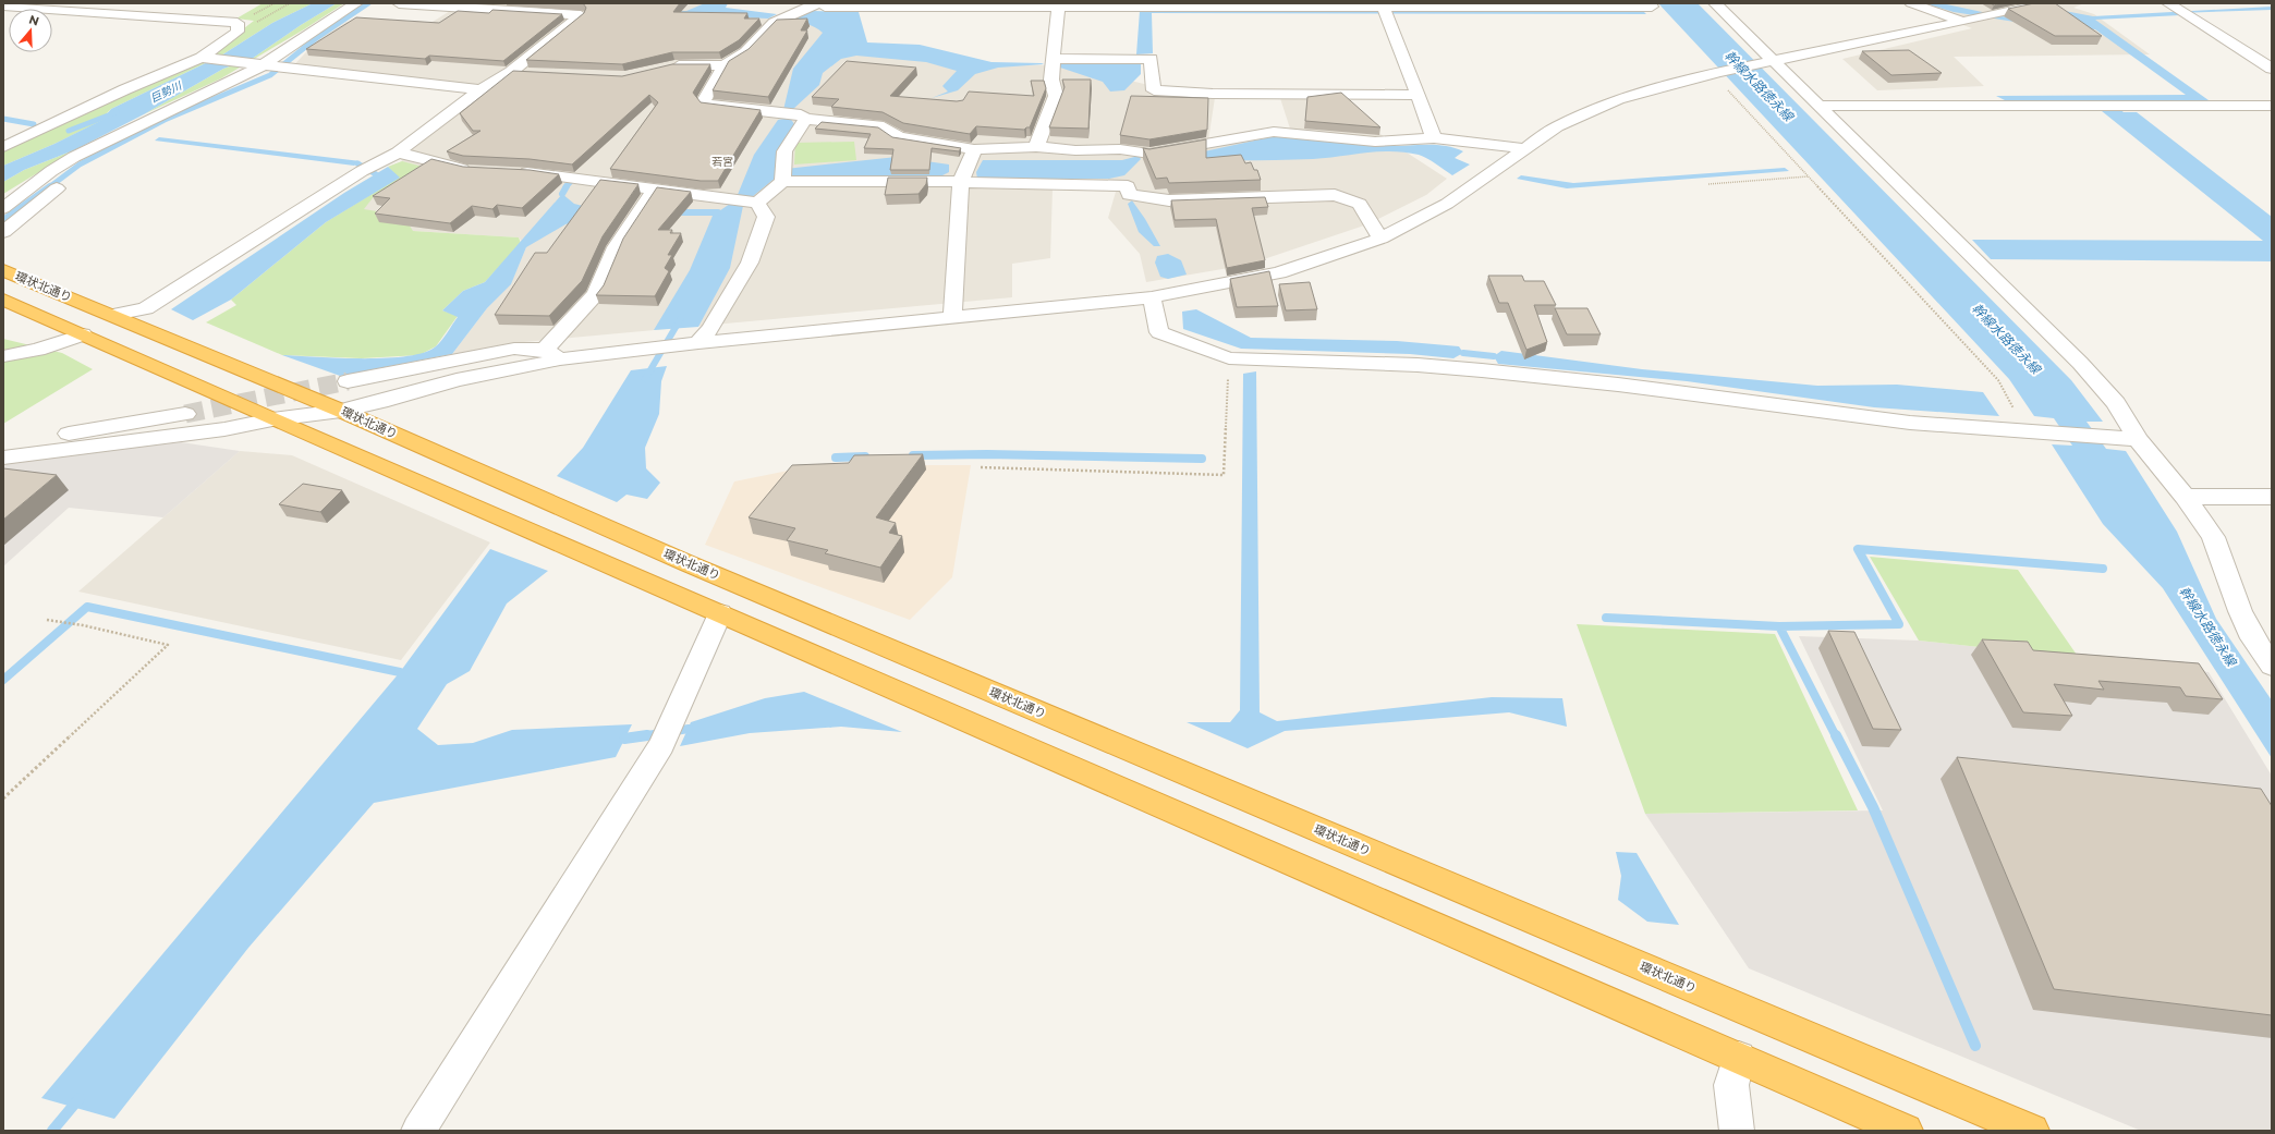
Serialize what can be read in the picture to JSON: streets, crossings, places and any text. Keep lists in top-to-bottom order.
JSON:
{
  "streets": {
    "highway": ["環状北通り"]
  },
  "districts": ["若宮"],
  "water": ["幹線水路徳永線", "巨勢川"],
  "north": "top"
}
